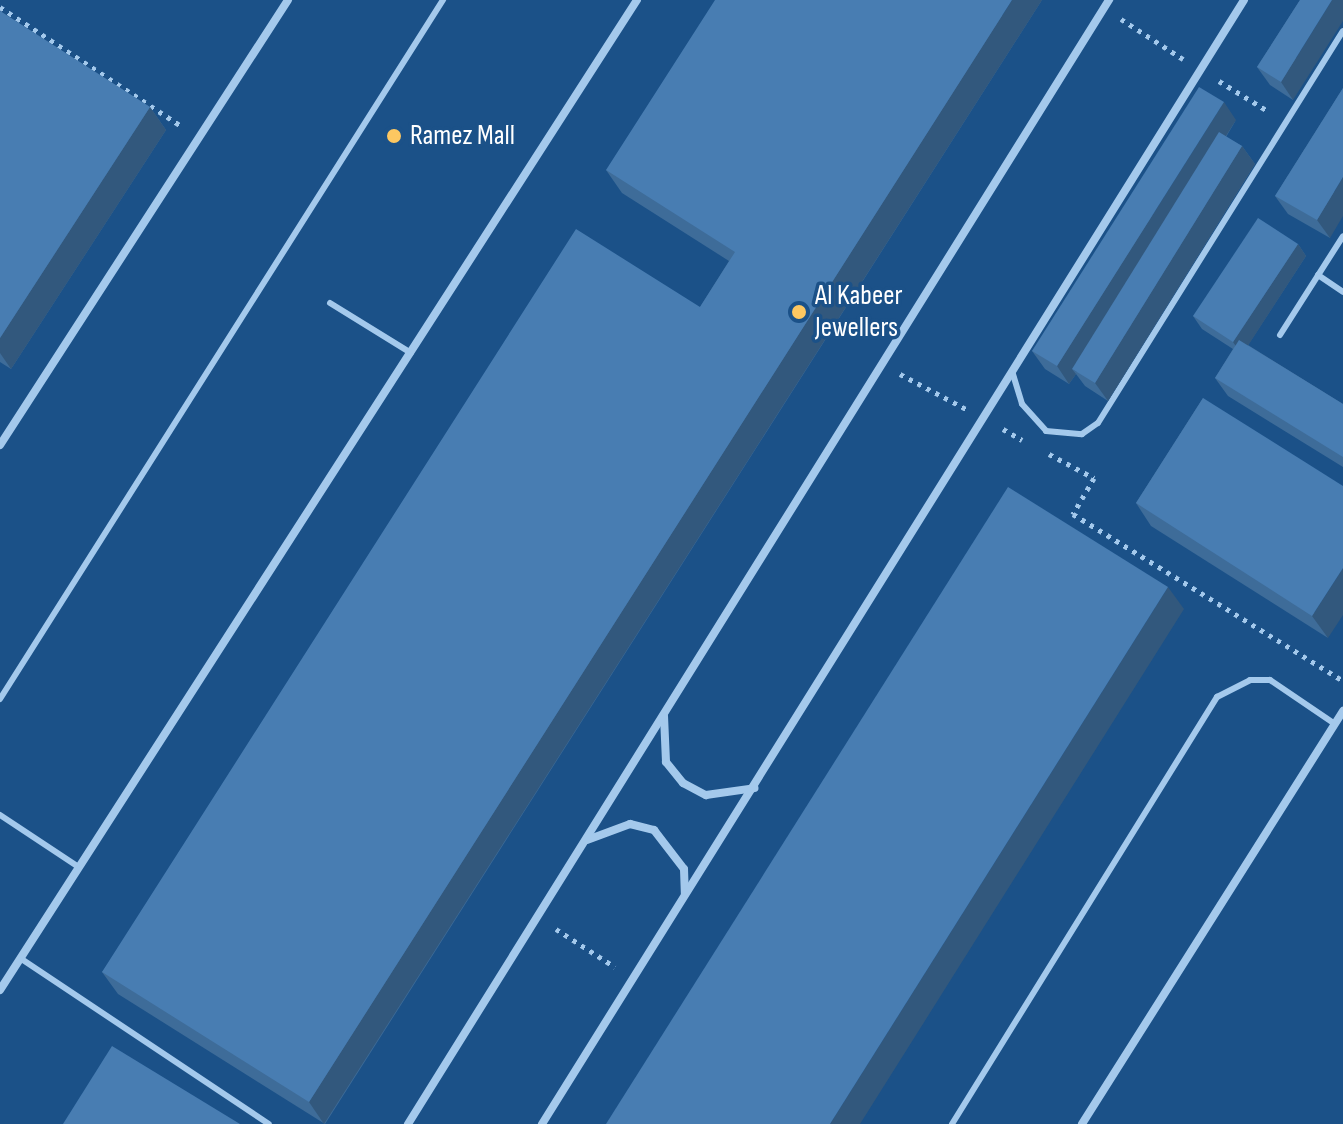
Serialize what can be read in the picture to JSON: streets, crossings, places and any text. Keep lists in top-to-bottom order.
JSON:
{
  "places": ["Ramez Mall", "Al Kabeer Jewellers"]
}
